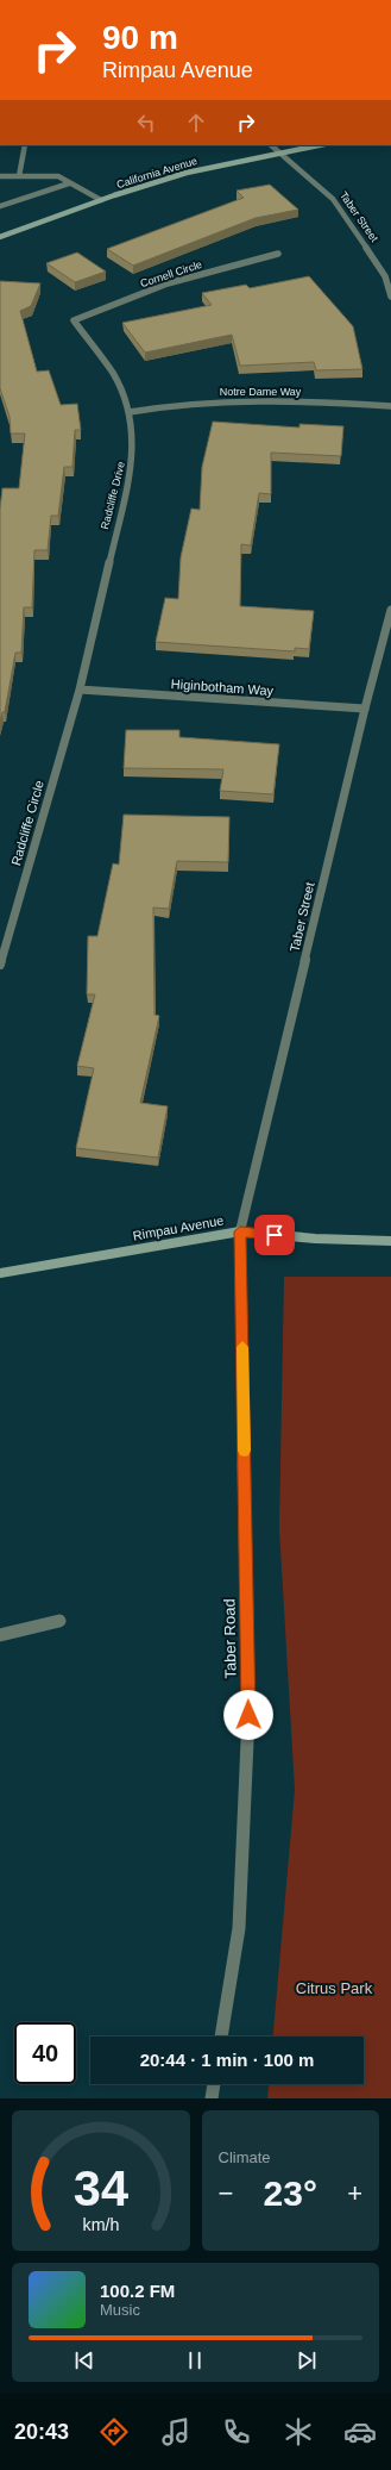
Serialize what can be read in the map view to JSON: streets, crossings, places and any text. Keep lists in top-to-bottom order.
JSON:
{
  "streets": {
    "main road": ["California Avenue", "Rimpau Avenue"],
    "street": [
      "Taber Street",
      "Cornell Circle",
      "Notre Dame Way",
      "Radcliffe Drive",
      "Higinbotham Way",
      "Radcliffe Circle",
      "Taber Road"
    ]
  },
  "crossings": [
    ["California Avenue", "Taber Street"],
    ["Taber Street", "Higinbotham Way"],
    ["Taber Street", "Rimpau Avenue"],
    ["Taber Street", "Taber Road"],
    ["Cornell Circle", "Radcliffe Drive"],
    ["Notre Dame Way", "Radcliffe Drive"],
    ["Radcliffe Drive", "Higinbotham Way"],
    ["Radcliffe Drive", "Radcliffe Circle"],
    ["Higinbotham Way", "Radcliffe Circle"],
    ["Rimpau Avenue", "Taber Road"]
  ],
  "parks": ["Citrus Park"],
  "page": {
    "turn": ["90 m", "Rimpau Avenue"],
    "limit": "40",
    "trip": "20:44 · 1 min · 100 m",
    "tile": "Climate",
    "heat": ["−", "23°", "+"],
    "song": ["100.2 FM", "Music"],
    "tabs": "20:43",
    "gauge": ["34", "km/h"]
  }
}
